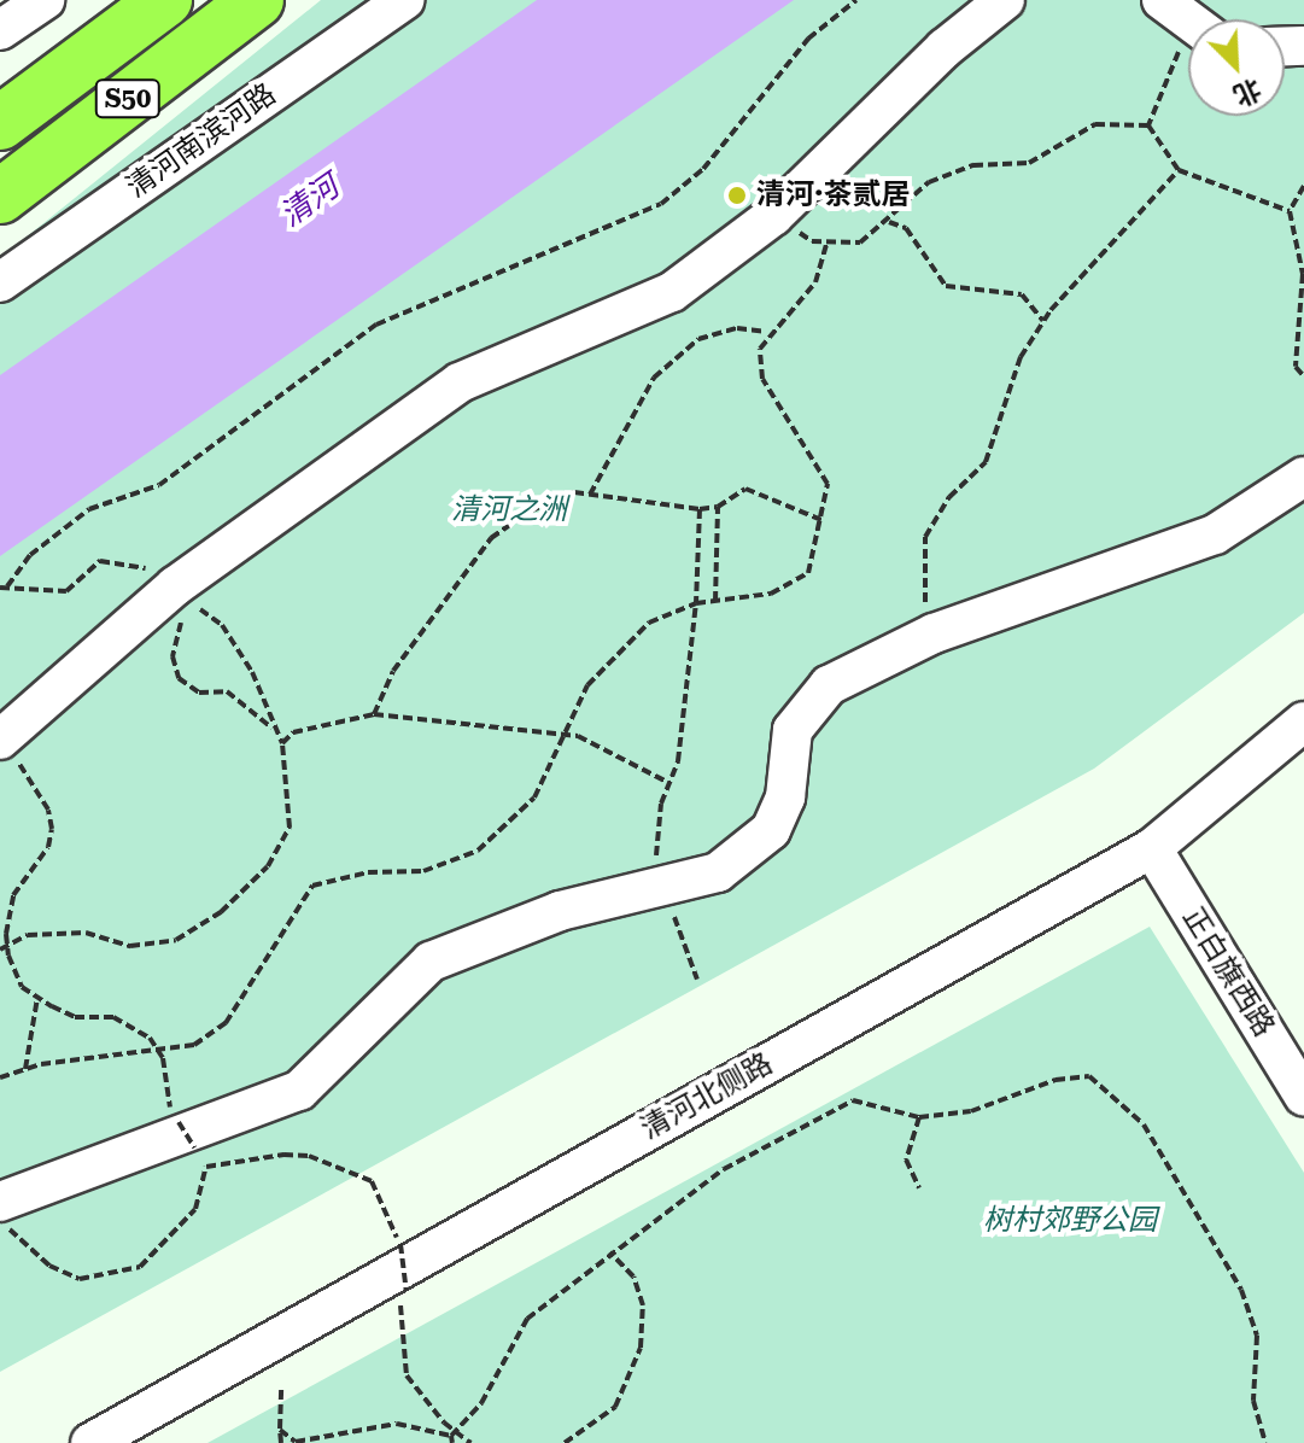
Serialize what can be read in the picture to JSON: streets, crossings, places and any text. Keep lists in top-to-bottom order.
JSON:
{
  "streets": {
    "highway": ["S50"],
    "street": ["清河南滨河路", "正白旗西路", "清河北侧路"]
  },
  "crossings": [
    ["正白旗西路", "清河北侧路"]
  ],
  "water": ["清河"],
  "parks": ["清河之洲", "树村郊野公园"],
  "places": ["清河·茶贰居"],
  "north": "bottom right"
}
